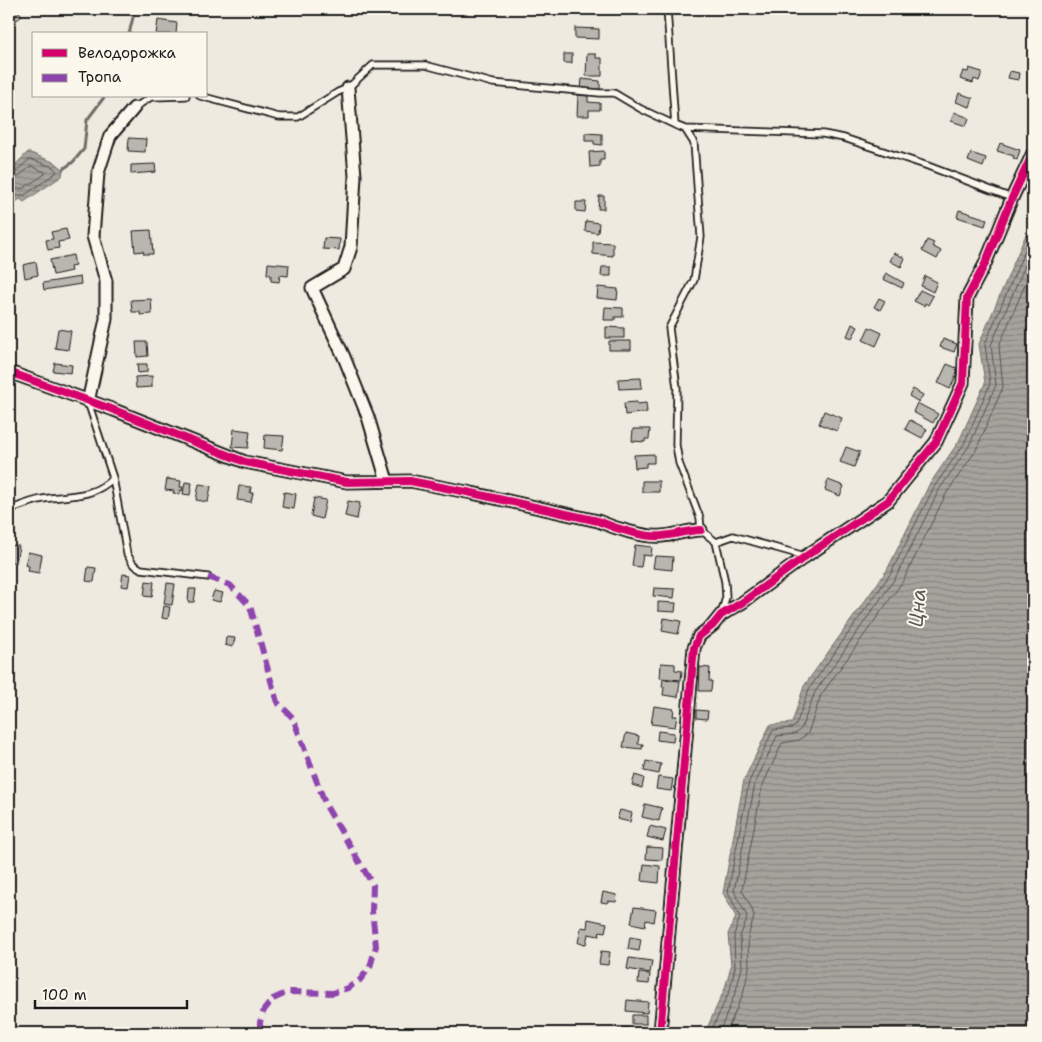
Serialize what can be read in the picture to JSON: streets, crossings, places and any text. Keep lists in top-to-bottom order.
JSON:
{
  "water": ["Цна"],
  "legend": ["Велодорожка", "Тропа"],
  "scale_bar": "100 m"
}
